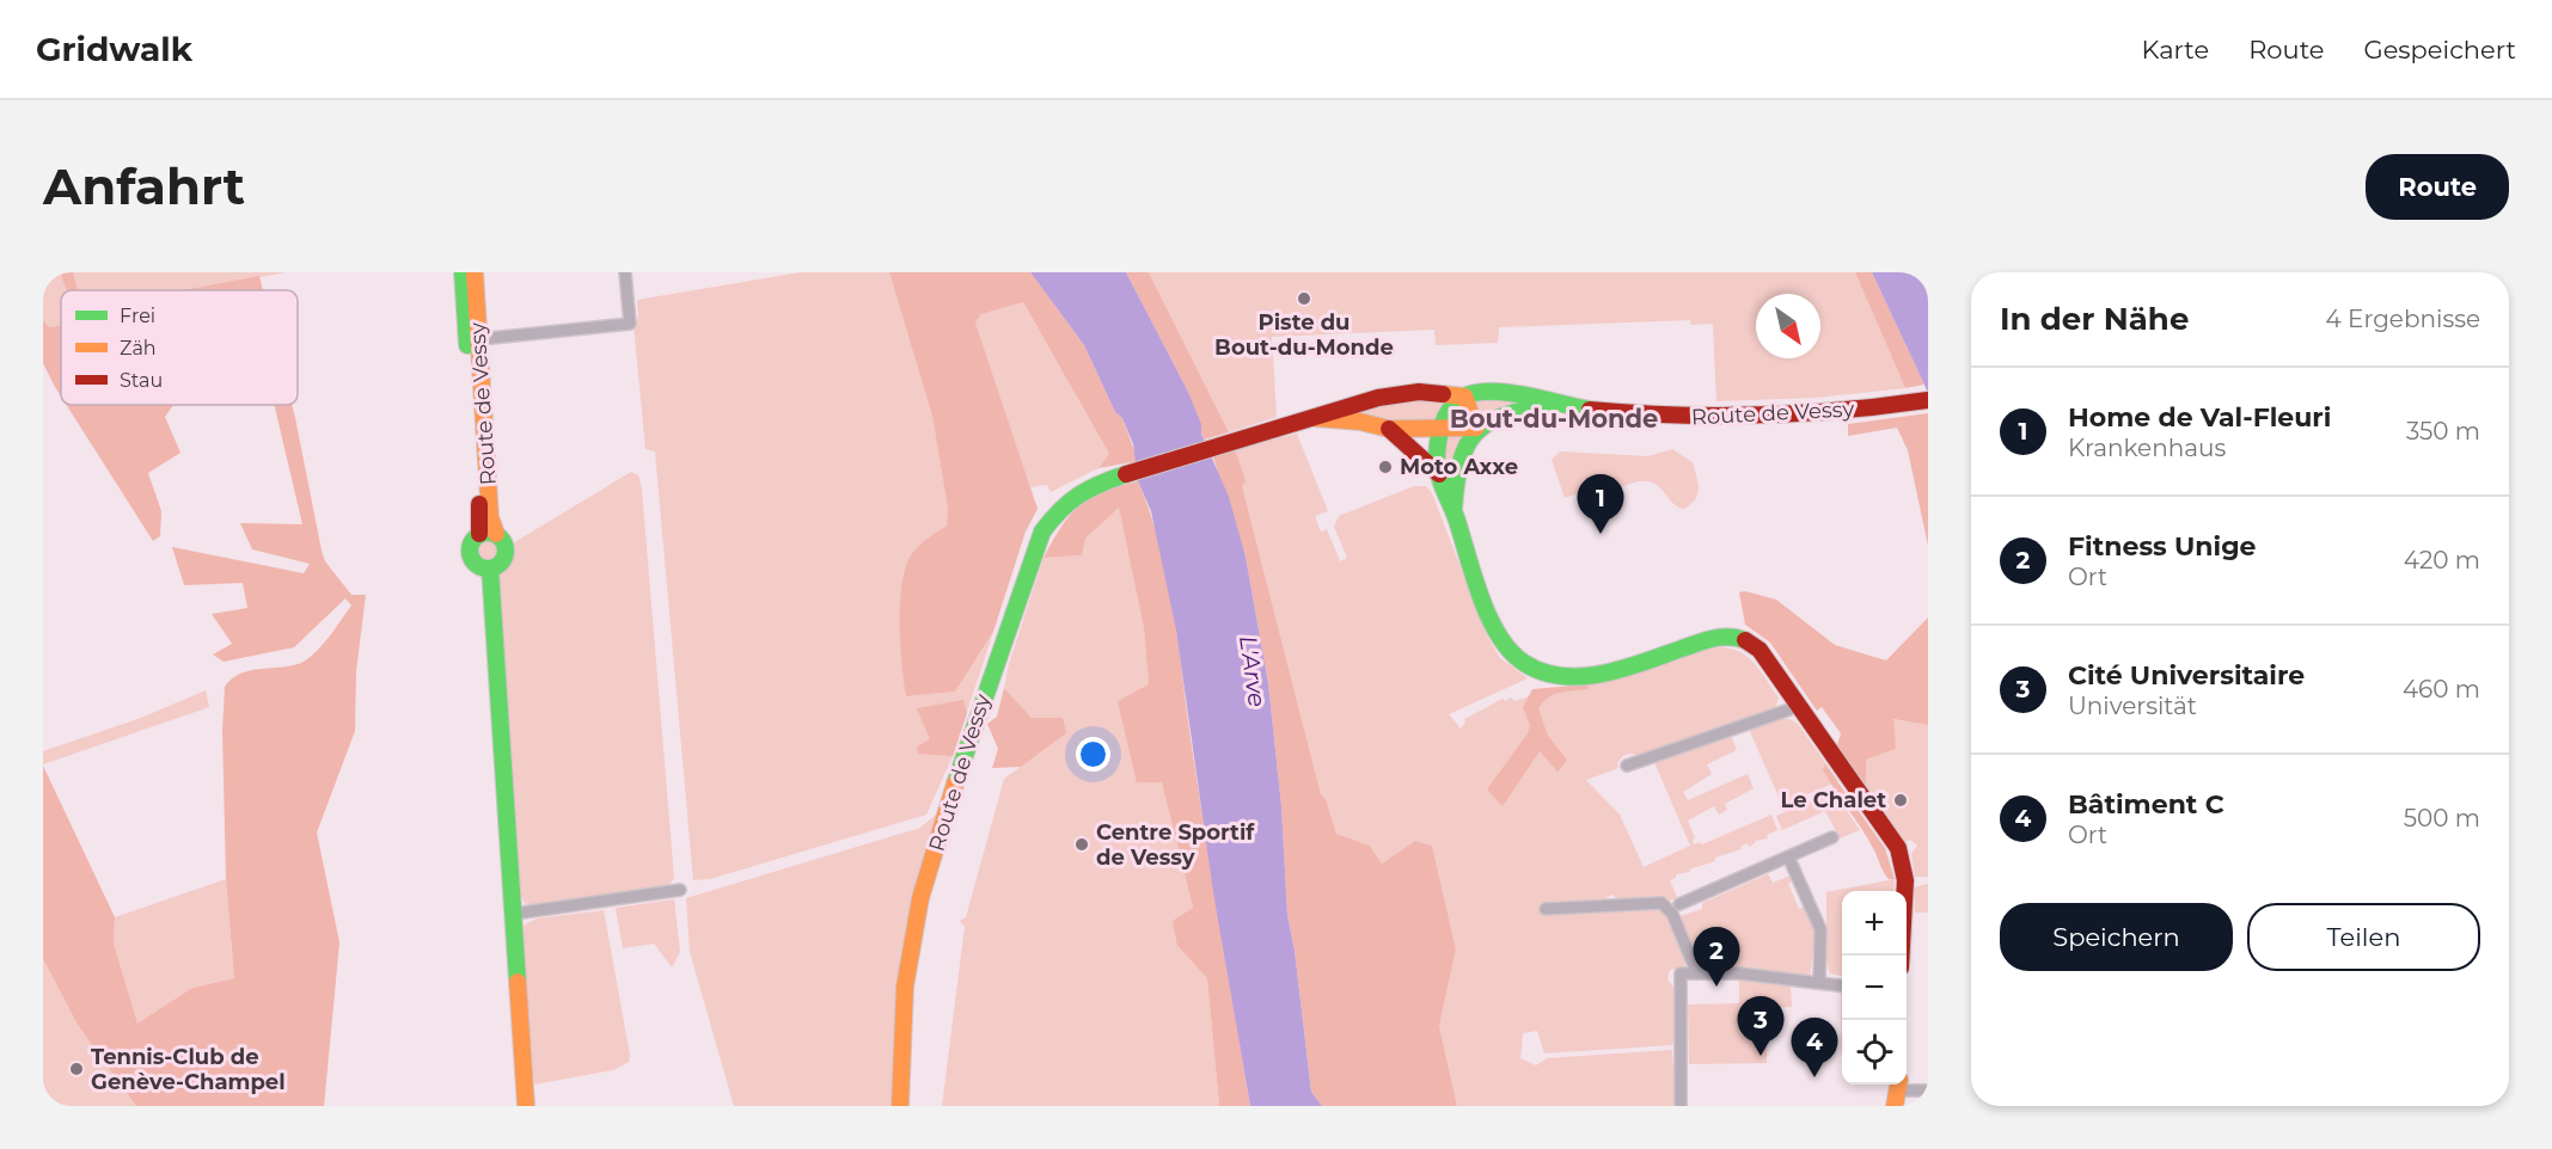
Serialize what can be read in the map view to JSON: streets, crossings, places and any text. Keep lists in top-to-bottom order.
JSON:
{
  "streets": {
    "street": ["Route de Vessy"]
  },
  "districts": ["Bout-du-Monde"],
  "water": ["L'Arve"],
  "places": [
    "Piste du Bout-du-Monde",
    "Moto Axxe",
    "Le Chalet",
    "Centre Sportif de Vessy",
    "Tennis-Club de Genève-Champel"
  ],
  "legend": ["Frei", "Zäh", "Stau"],
  "north": "bottom right",
  "page": {
    "header": "Gridwalk",
    "nav": ["Karte", "Route", "Gespeichert"],
    "buttons": [
      "Route",
      ["Speichern", "Teilen"]
    ],
    "title": "Anfahrt",
    "heading": ["In der Nähe", "4 Ergebnisse"],
    "list": [
      {
        "mark": "1",
        "name": "Home de Val-Fleuri",
        "note": "Krankenhaus",
        "value": "350 m"
      },
      {
        "mark": "2",
        "name": "Fitness Unige",
        "note": "Ort",
        "value": "420 m"
      },
      {
        "mark": "3",
        "name": "Cité Universitaire",
        "note": "Universität",
        "value": "460 m"
      },
      {
        "mark": "4",
        "name": "Bâtiment C",
        "note": "Ort",
        "value": "500 m"
      }
    ],
    "pins": [
      "1",
      "2",
      "3",
      "4"
    ],
    "map_buttons": ["+", "−"]
  }
}
